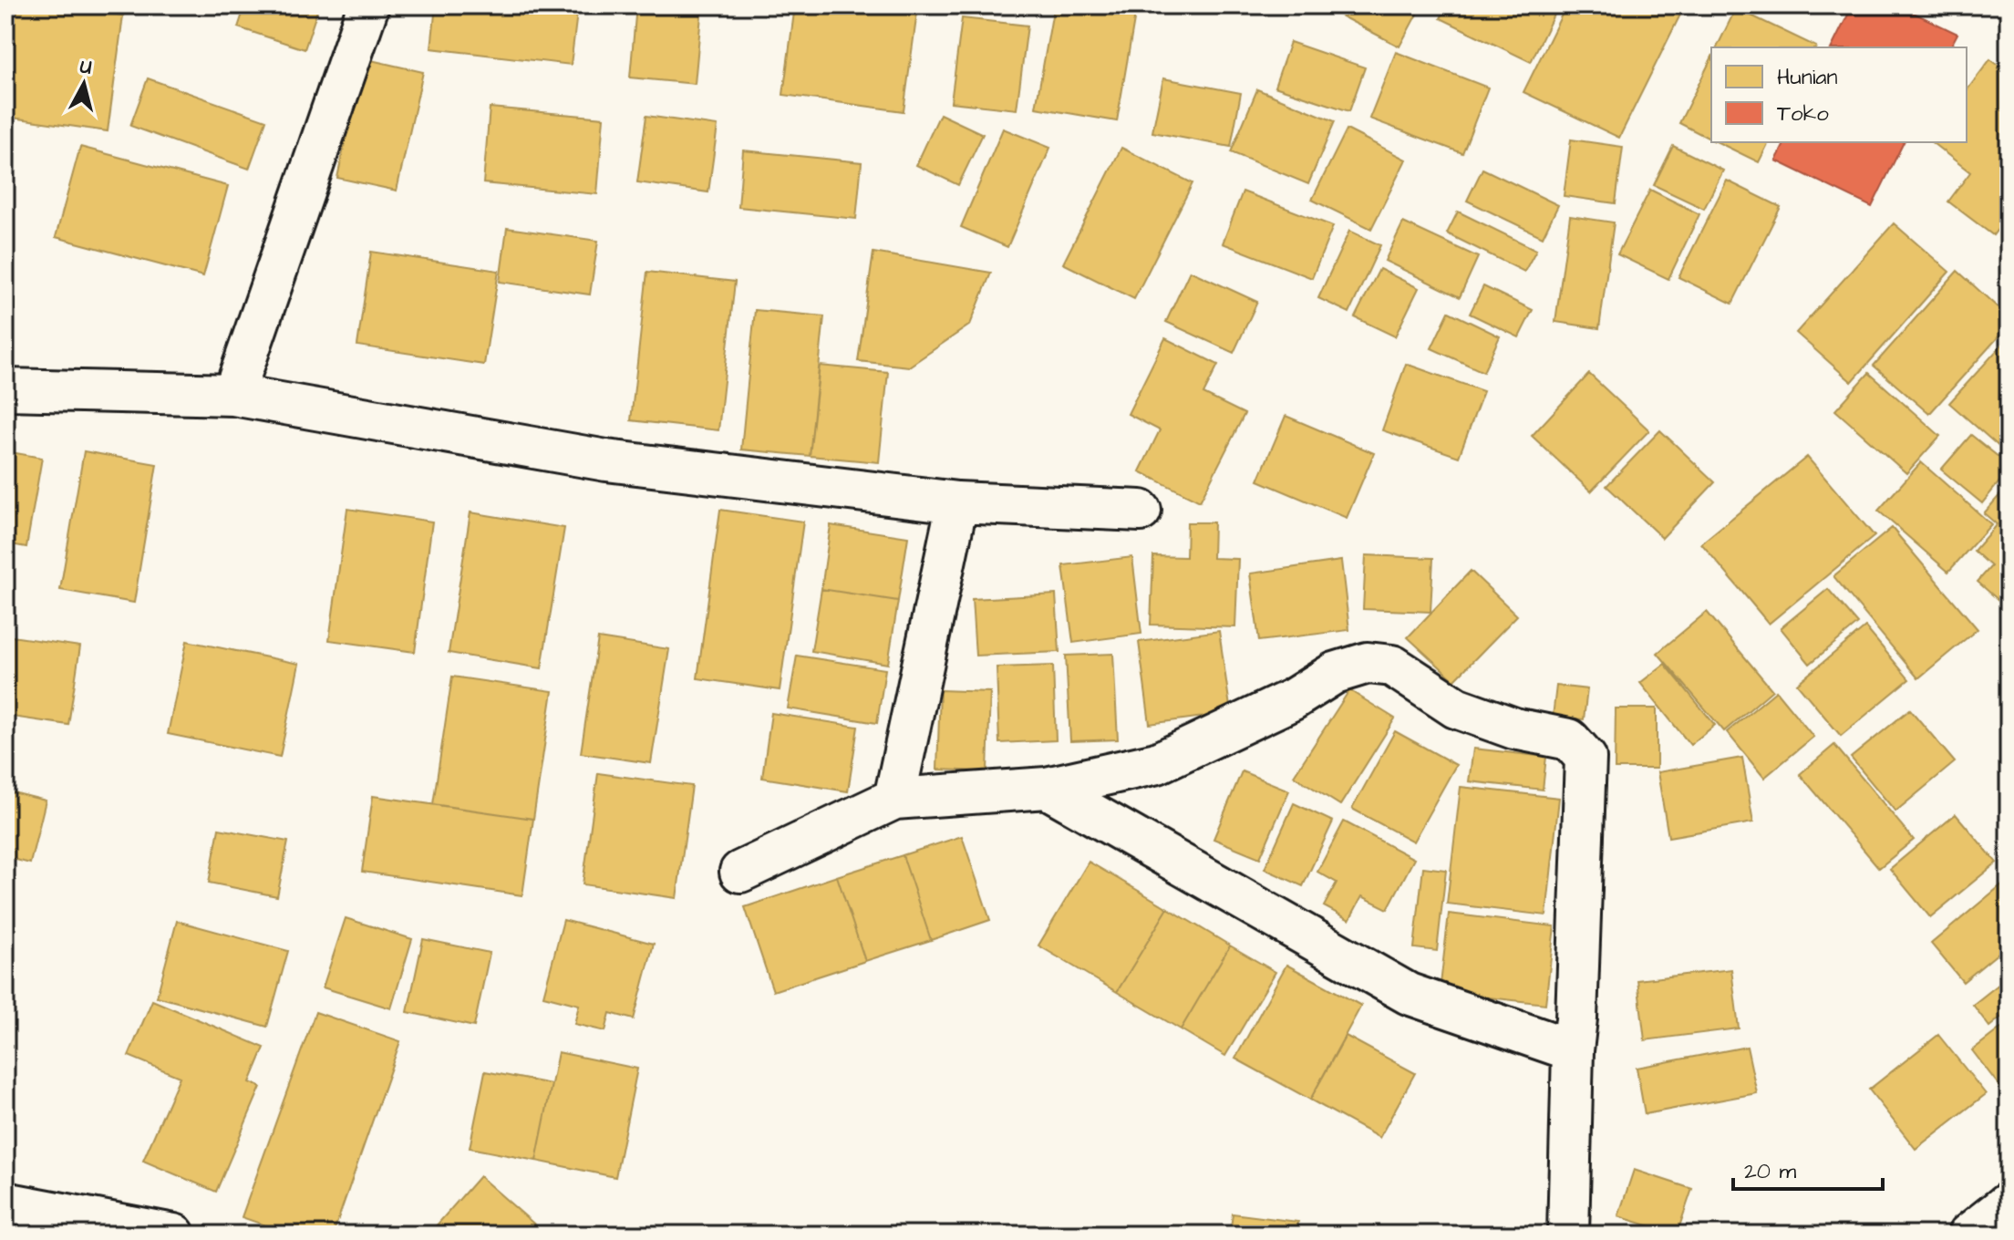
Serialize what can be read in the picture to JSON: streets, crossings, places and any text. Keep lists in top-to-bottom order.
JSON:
{
  "legend": ["Hunian", "Toko"],
  "scale_bar": "20 m",
  "north": "top"
}
